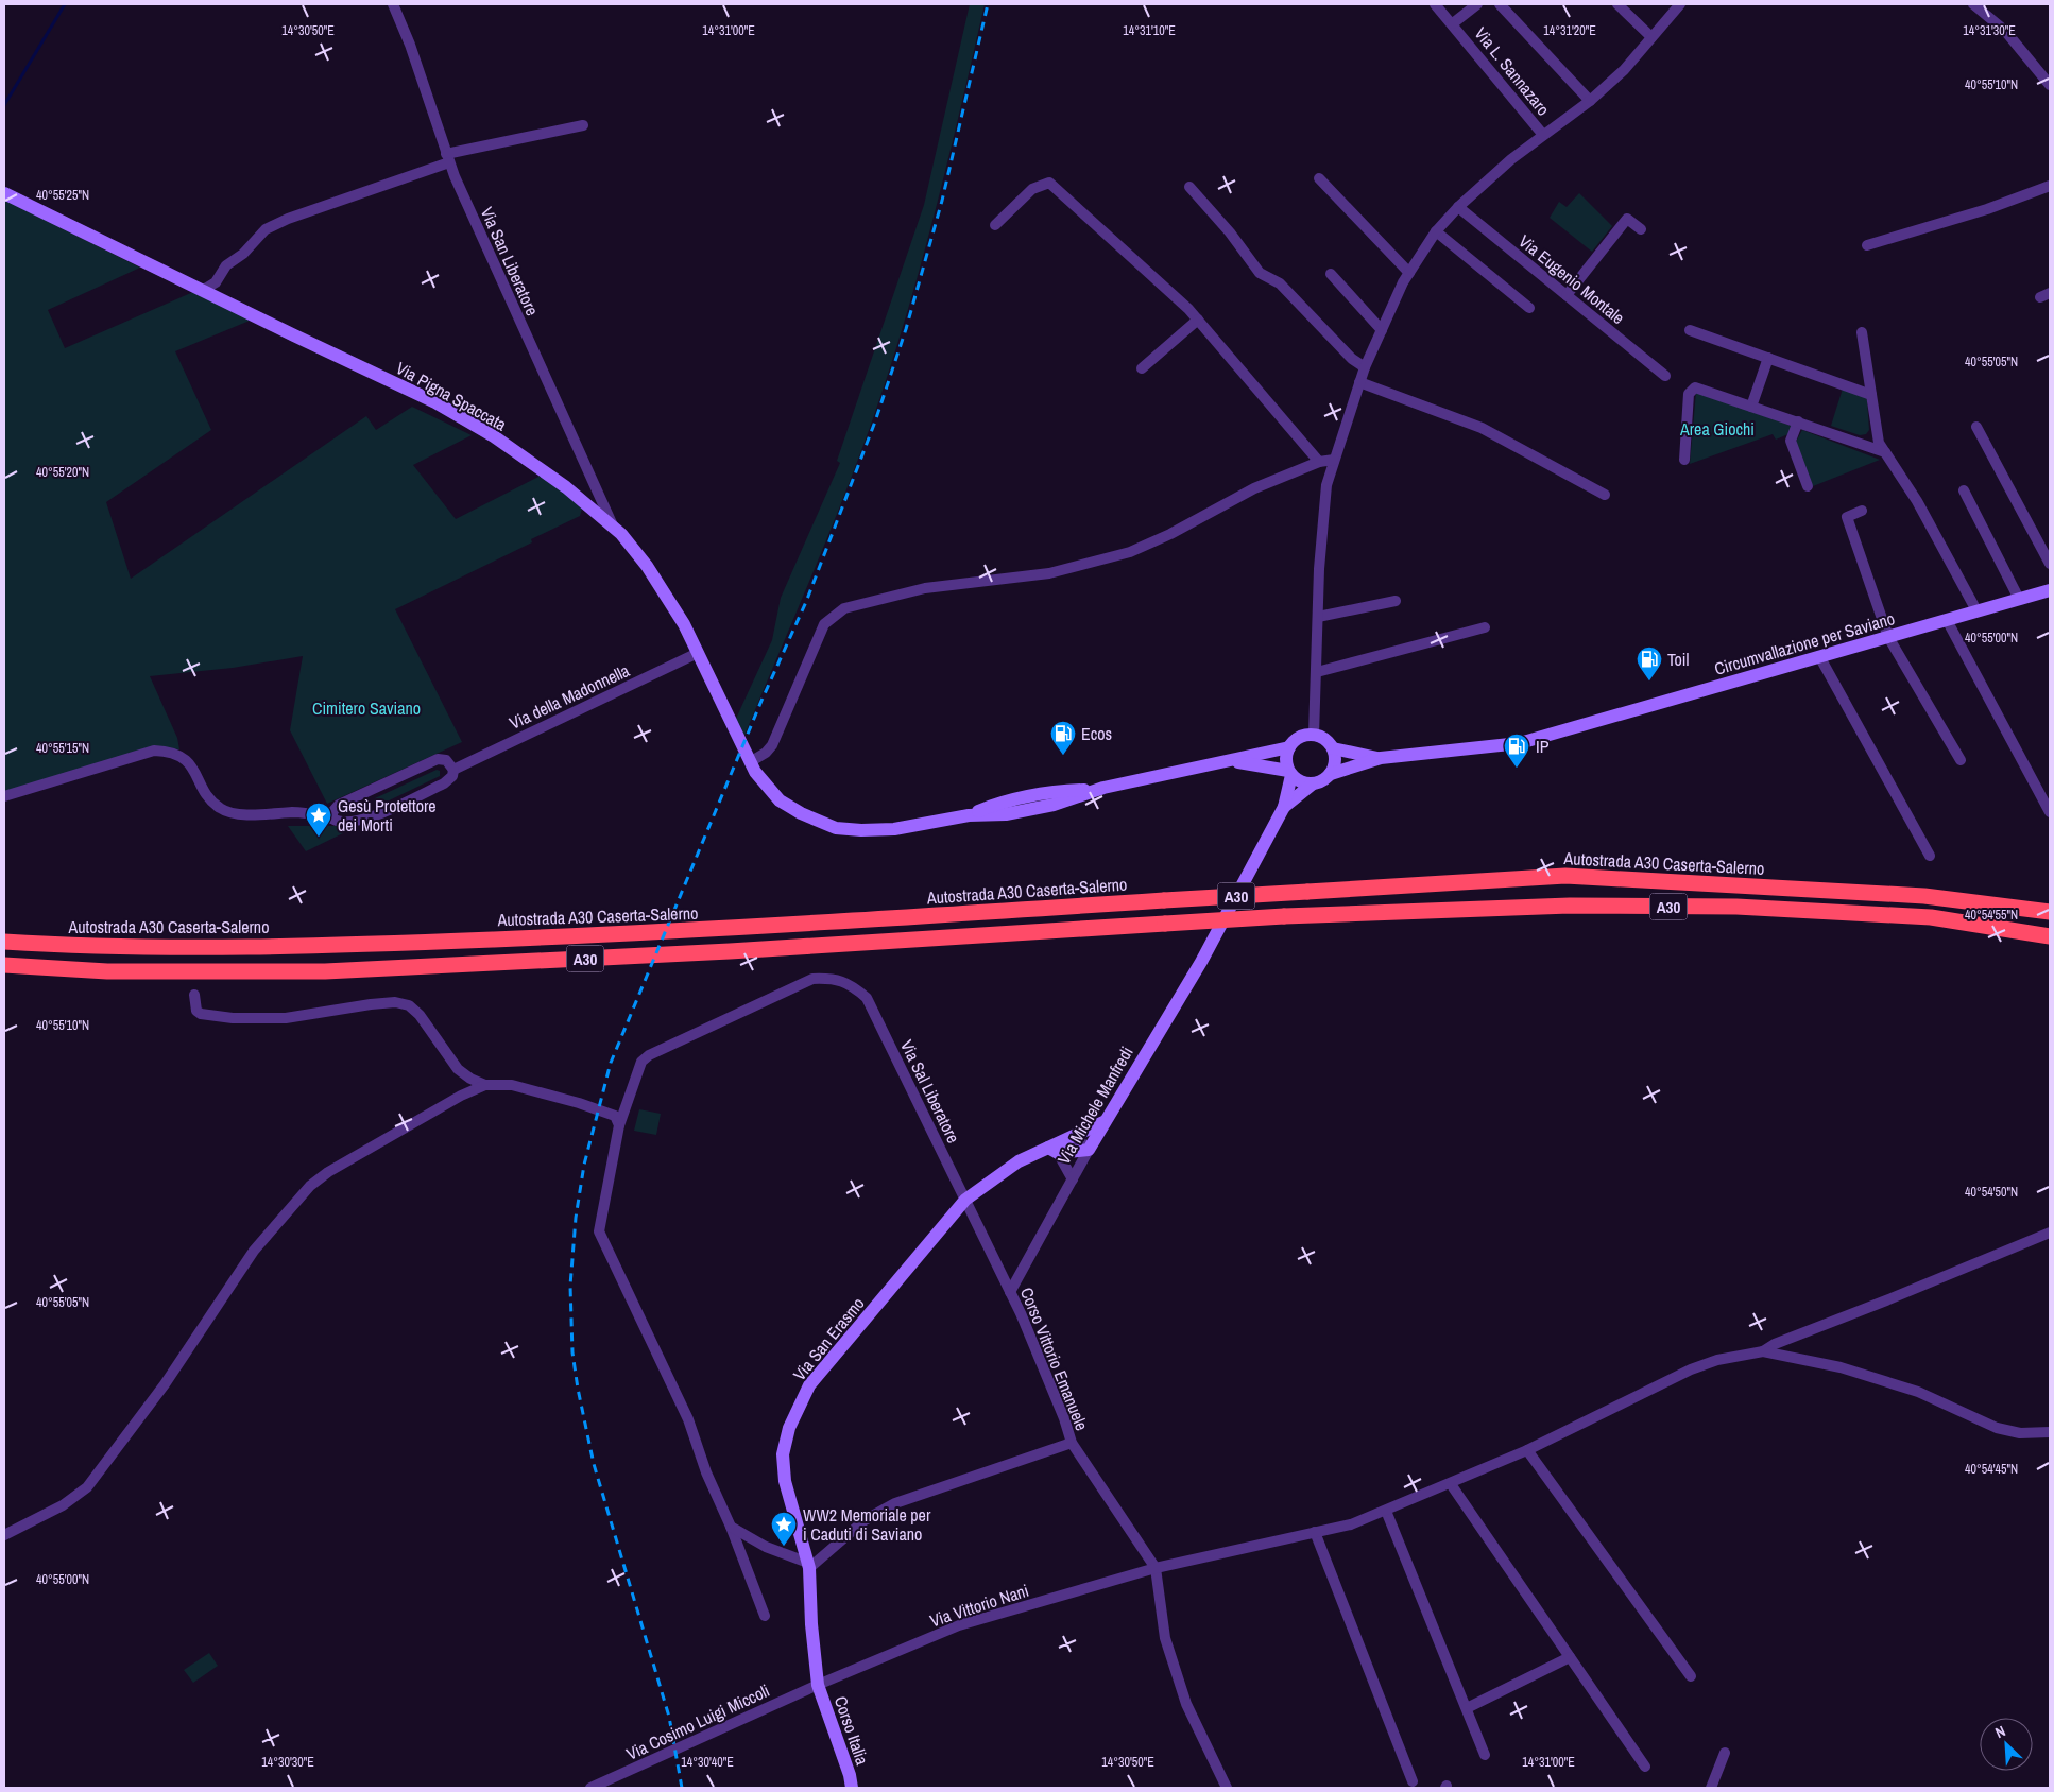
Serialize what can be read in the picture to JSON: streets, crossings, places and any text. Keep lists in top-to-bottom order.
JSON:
{
  "streets": {
    "highway": ["Autostrada A30 Caserta-Salerno", "A30"],
    "main road": [
      "Via Pigna Spaccata",
      "Circumvallazione per Saviano",
      "Via Michele Manfredi",
      "Via San Erasmo",
      "Corso Italia"
    ],
    "street": [
      "Via L. Sannazaro",
      "Via San Liberatore",
      "Via Eugenio Montale",
      "Via della Madonnella",
      "Via Sal Liberatore",
      "Corso Vittorio Emanuele",
      "Via Vittorio Nani",
      "Via Cosimo Luigi Miccoli"
    ]
  },
  "crossings": [
    ["Via San Liberatore", "Via Pigna Spaccata"],
    ["Via Pigna Spaccata", "Circumvallazione per Saviano"],
    ["Via Pigna Spaccata", "Via della Madonnella"],
    ["Via Sal Liberatore", "Via San Erasmo"],
    ["Via Sal Liberatore", "Corso Vittorio Emanuele"],
    ["Via Michele Manfredi", "Via San Erasmo"],
    ["Via Michele Manfredi", "Corso Vittorio Emanuele"],
    ["Via San Erasmo", "Corso Vittorio Emanuele"],
    ["Via San Erasmo", "Via Vittorio Nani"],
    ["Via San Erasmo", "Via Cosimo Luigi Miccoli"],
    ["Via San Erasmo", "Corso Italia"],
    ["Corso Vittorio Emanuele", "Via Vittorio Nani"],
    ["Via Vittorio Nani", "Via Cosimo Luigi Miccoli"],
    ["Via Vittorio Nani", "Corso Italia"],
    ["Via Cosimo Luigi Miccoli", "Corso Italia"]
  ],
  "parks": ["Area Giochi", "Cimitero Saviano"],
  "places": {
    "fuel station": ["Toil", "Ecos", "IP"],
    "place": ["Gesù Protettore dei Morti", "WW2 Memoriale per i Caduti di Saviano"]
  },
  "north": "top left",
  "coordinates": [
    "14°30'50\"E",
    "14°31'00\"E",
    "14°31'10\"E",
    "14°31'20\"E",
    "14°31'30\"E",
    "40°55'10\"N",
    "40°55'25\"N",
    "40°55'05\"N",
    "40°55'20\"N",
    "40°55'00\"N",
    "40°55'15\"N",
    "40°54'55\"N",
    "40°54'50\"N",
    "40°54'45\"N",
    "14°30'30\"E",
    "14°30'40\"E"
  ]
}
